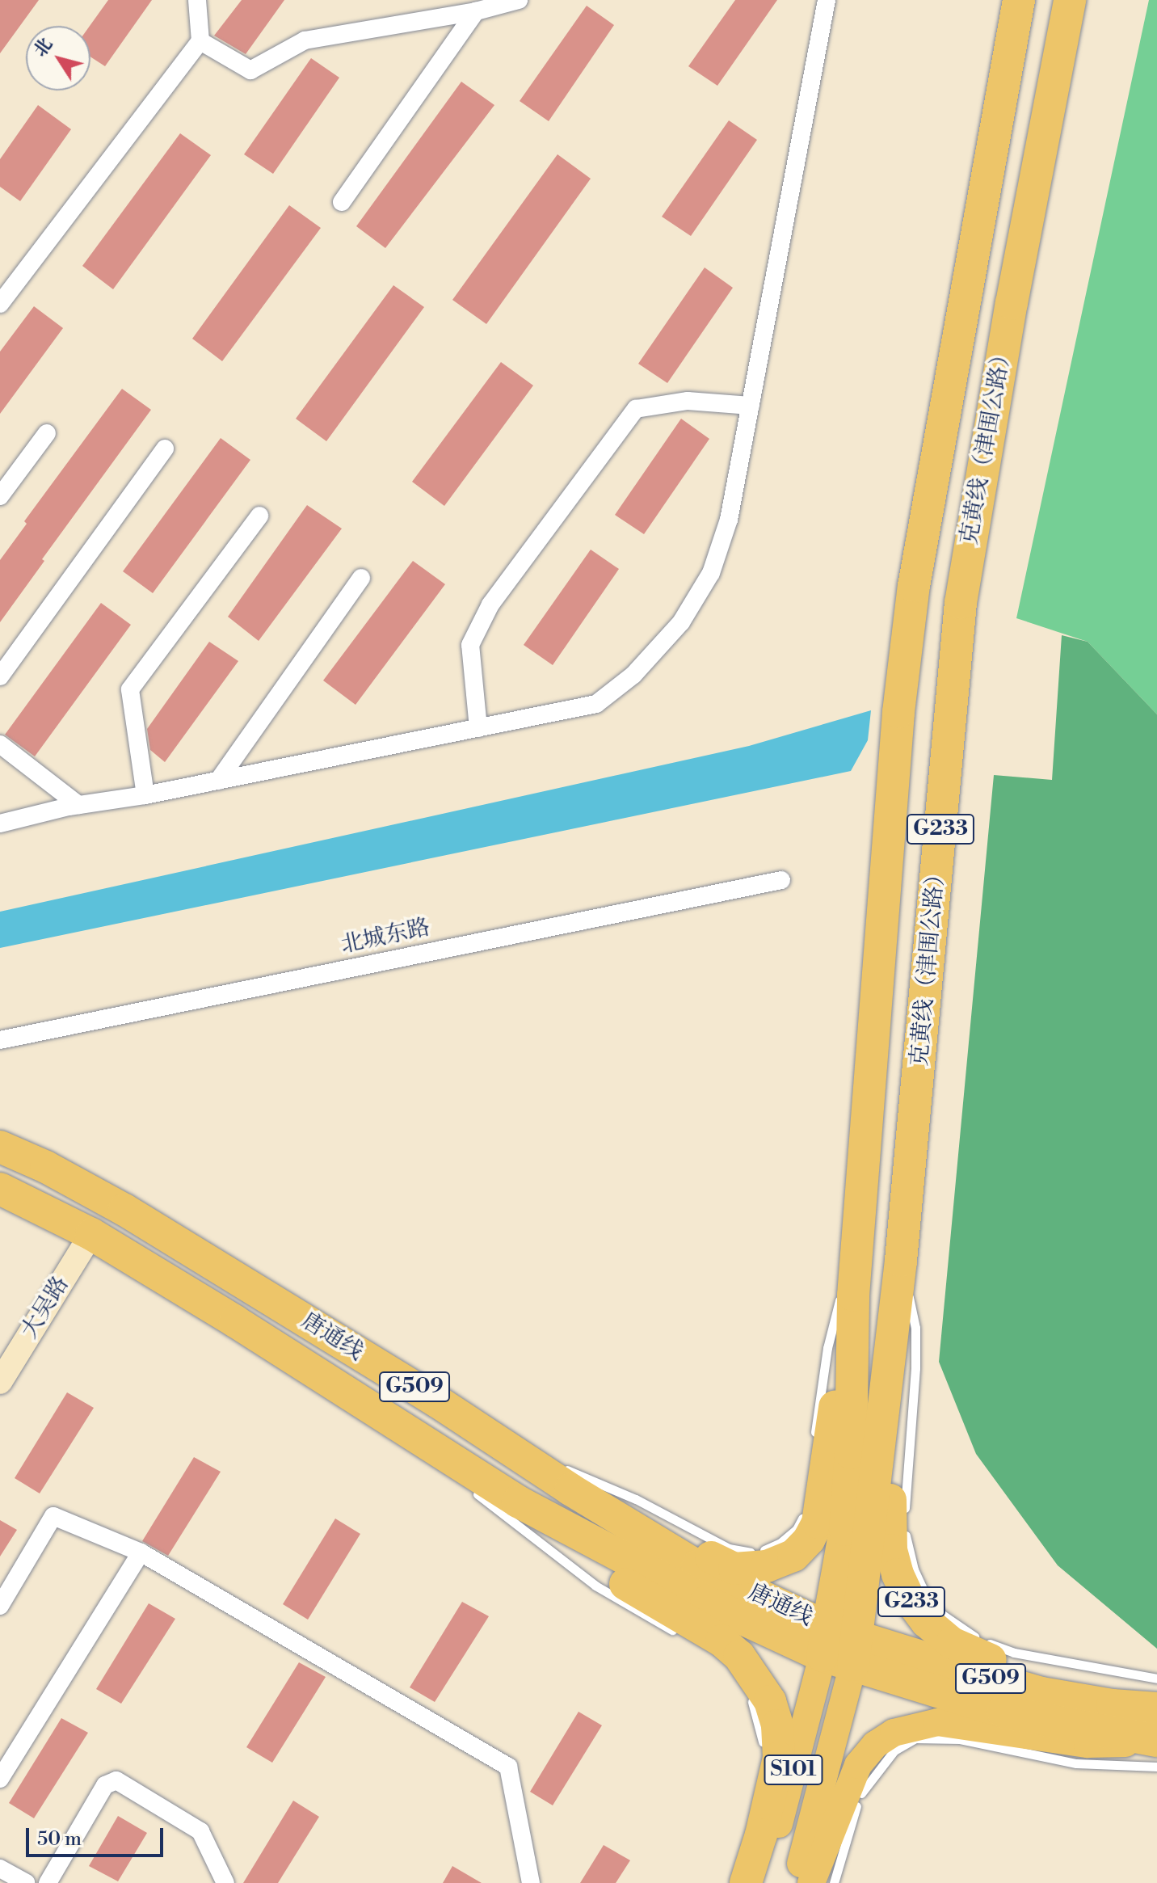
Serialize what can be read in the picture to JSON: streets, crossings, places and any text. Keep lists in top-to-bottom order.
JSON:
{
  "streets": {
    "highway": [
      "克黄线（津围公路）",
      "G233",
      "唐通线",
      "G509"
    ],
    "main road": ["S101"],
    "street": ["北城东路", "大吴路"]
  },
  "crossings": [
    ["克黄线（津围公路）", "G233"],
    ["克黄线（津围公路）", "唐通线"],
    ["克黄线（津围公路）", "G509"],
    ["克黄线（津围公路）", "S101"],
    ["大吴路", "唐通线"],
    ["唐通线", "G509"],
    ["唐通线", "S101"],
    ["G509", "S101"]
  ],
  "scale_bar": "50 m",
  "north": "top left"
}
